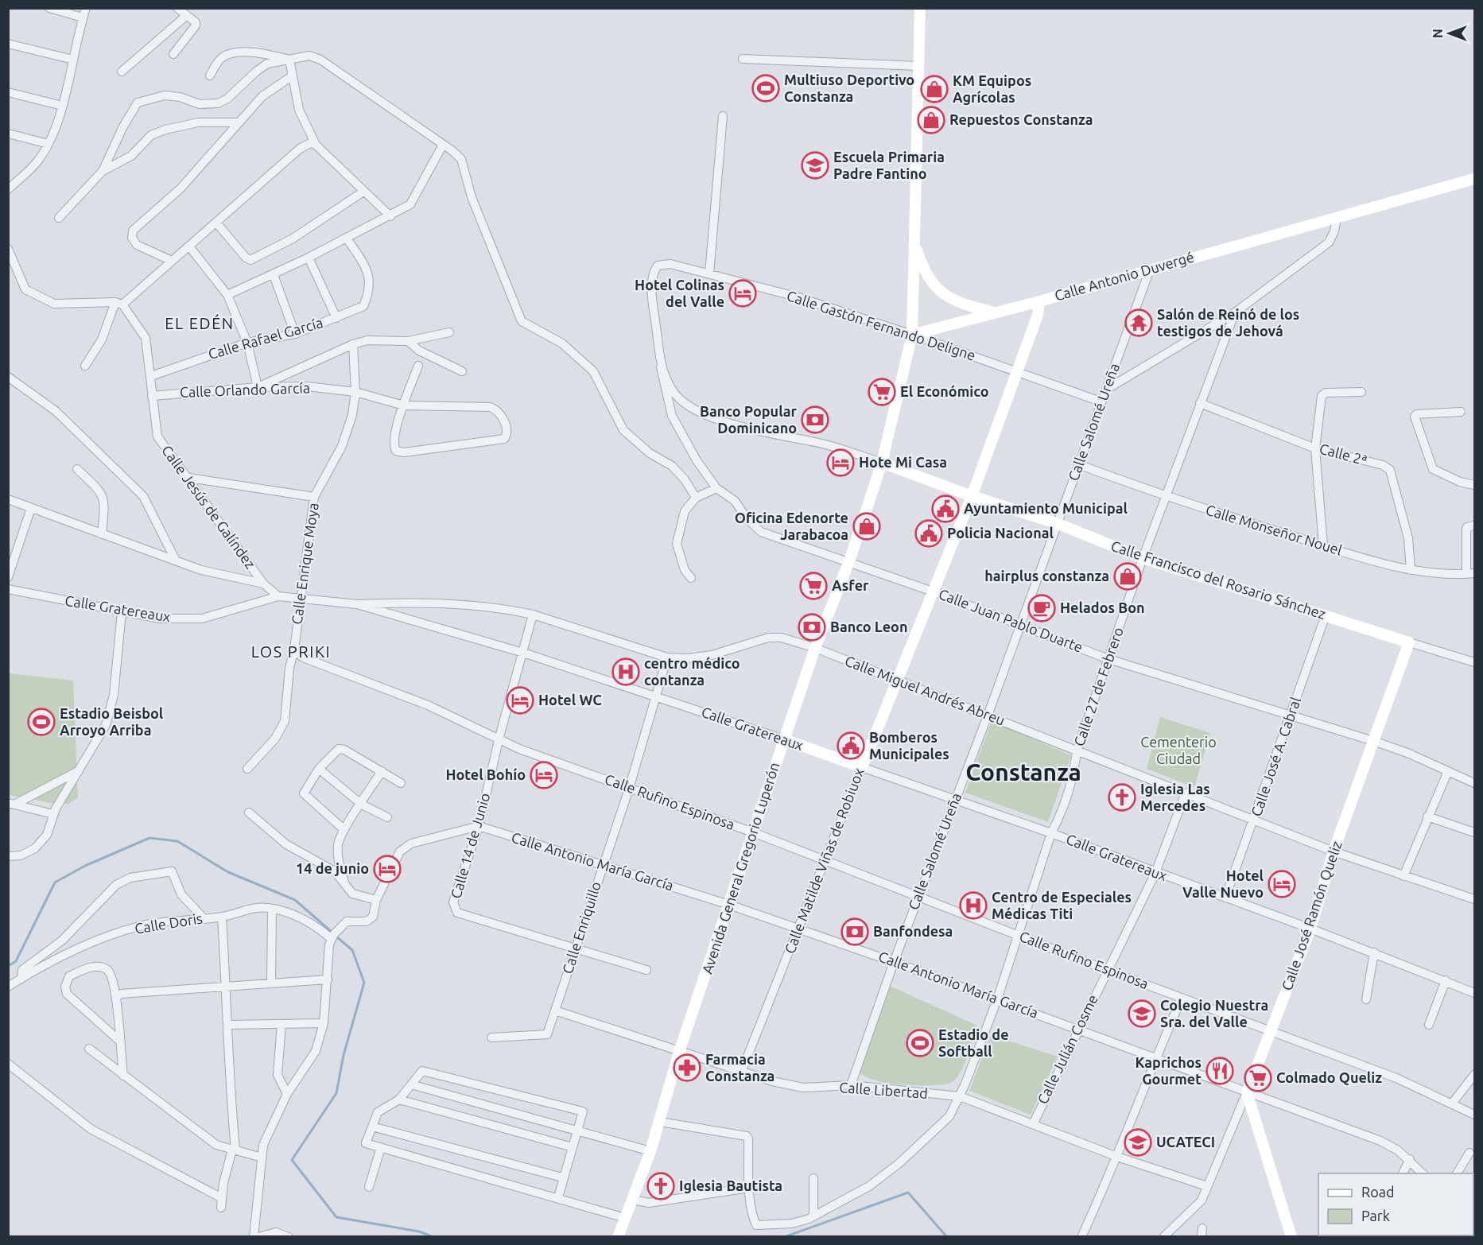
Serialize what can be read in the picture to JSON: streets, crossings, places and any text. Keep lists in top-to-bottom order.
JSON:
{
  "streets": {
    "main road": [
      "Calle Antonio Duvergé",
      "Calle Francisco del Rosario Sánchez",
      "Calle Gratereaux",
      "Calle Matilde Viñas de Robiuox",
      "Avenida General Gregorio Luperón",
      "Calle José Ramón Queliz"
    ],
    "street": [
      "Calle Gastón Fernando Deligne",
      "Calle Rafael García",
      "Calle Orlando García",
      "Calle Salomé Ureña",
      "Calle 2ª",
      "Calle Jesús de Galíndez",
      "Calle Monseñor Nouel",
      "Calle Enrique Moya",
      "Calle Juan Pablo Duarte",
      "Calle 27 de Febrero",
      "Calle Miguel Andrés Abreu",
      "Calle José A. Cabral",
      "Calle Rufino Espinosa",
      "Calle 14 de Junio",
      "Calle Antonio María García",
      "Calle Doris",
      "Calle Enriquillo",
      "Calle Julián Cosme",
      "Calle Libertad"
    ]
  },
  "crossings": [
    ["Calle Antonio Duvergé", "Calle Gastón Fernando Deligne"],
    ["Calle Antonio Duvergé", "Calle Salomé Ureña"],
    ["Calle Antonio Duvergé", "Calle Matilde Viñas de Robiuox"],
    ["Calle Antonio Duvergé", "Avenida General Gregorio Luperón"],
    ["Calle Gastón Fernando Deligne", "Calle Salomé Ureña"],
    ["Calle Gastón Fernando Deligne", "Calle Juan Pablo Duarte"],
    ["Calle Gastón Fernando Deligne", "Calle Matilde Viñas de Robiuox"],
    ["Calle Gastón Fernando Deligne", "Avenida General Gregorio Luperón"],
    ["Calle Rafael García", "Calle Jesús de Galíndez"],
    ["Calle Orlando García", "Calle Jesús de Galíndez"],
    ["Calle Orlando García", "Calle Enrique Moya"],
    ["Calle Salomé Ureña", "Calle Monseñor Nouel"],
    ["Calle Salomé Ureña", "Calle Francisco del Rosario Sánchez"],
    ["Calle Salomé Ureña", "Calle Gratereaux"],
    ["Calle Salomé Ureña", "Calle Juan Pablo Duarte"],
    ["Calle Salomé Ureña", "Calle Miguel Andrés Abreu"],
    ["Calle Salomé Ureña", "Calle Rufino Espinosa"],
    ["Calle Salomé Ureña", "Calle Antonio María García"],
    ["Calle Salomé Ureña", "Calle Libertad"],
    ["Calle 2ª", "Calle Monseñor Nouel"],
    ["Calle 2ª", "Calle 27 de Febrero"],
    ["Calle Jesús de Galíndez", "Calle Gratereaux"],
    ["Calle Monseñor Nouel", "Calle 27 de Febrero"],
    ["Calle Enrique Moya", "Calle Gratereaux"],
    ["Calle Enrique Moya", "Calle Rufino Espinosa"],
    ["Calle Francisco del Rosario Sánchez", "Calle Juan Pablo Duarte"],
    ["Calle Francisco del Rosario Sánchez", "Calle 27 de Febrero"],
    ["Calle Francisco del Rosario Sánchez", "Calle José A. Cabral"],
    ["Calle Francisco del Rosario Sánchez", "Calle Matilde Viñas de Robiuox"],
    ["Calle Francisco del Rosario Sánchez", "Avenida General Gregorio Luperón"],
    ["Calle Francisco del Rosario Sánchez", "Calle José Ramón Queliz"],
    ["Calle Gratereaux", "Calle 27 de Febrero"],
    ["Calle Gratereaux", "Calle Miguel Andrés Abreu"],
    ["Calle Gratereaux", "Calle José A. Cabral"],
    ["Calle Gratereaux", "Calle 14 de Junio"],
    ["Calle Gratereaux", "Calle Matilde Viñas de Robiuox"],
    ["Calle Gratereaux", "Avenida General Gregorio Luperón"],
    ["Calle Gratereaux", "Calle José Ramón Queliz"],
    ["Calle Gratereaux", "Calle Enriquillo"],
    ["Calle Gratereaux", "Calle Julián Cosme"],
    ["Calle Juan Pablo Duarte", "Calle 27 de Febrero"],
    ["Calle Juan Pablo Duarte", "Calle José A. Cabral"],
    ["Calle Juan Pablo Duarte", "Calle Matilde Viñas de Robiuox"],
    ["Calle Juan Pablo Duarte", "Avenida General Gregorio Luperón"],
    ["Calle Juan Pablo Duarte", "Calle José Ramón Queliz"],
    ["Calle 27 de Febrero", "Calle Miguel Andrés Abreu"],
    ["Calle 27 de Febrero", "Calle Rufino Espinosa"],
    ["Calle 27 de Febrero", "Calle Antonio María García"],
    ["Calle 27 de Febrero", "Calle Libertad"],
    ["Calle Miguel Andrés Abreu", "Calle José A. Cabral"],
    ["Calle Miguel Andrés Abreu", "Calle 14 de Junio"],
    ["Calle Miguel Andrés Abreu", "Calle Matilde Viñas de Robiuox"],
    ["Calle Miguel Andrés Abreu", "Avenida General Gregorio Luperón"],
    ["Calle Miguel Andrés Abreu", "Calle José Ramón Queliz"],
    ["Calle Miguel Andrés Abreu", "Calle Enriquillo"],
    ["Calle Miguel Andrés Abreu", "Calle Julián Cosme"],
    ["Calle Rufino Espinosa", "Calle 14 de Junio"],
    ["Calle Rufino Espinosa", "Calle Matilde Viñas de Robiuox"],
    ["Calle Rufino Espinosa", "Avenida General Gregorio Luperón"],
    ["Calle Rufino Espinosa", "Calle José Ramón Queliz"],
    ["Calle Rufino Espinosa", "Calle Enriquillo"],
    ["Calle Rufino Espinosa", "Calle Julián Cosme"],
    ["Calle 14 de Junio", "Calle Antonio María García"],
    ["Calle 14 de Junio", "Calle Enriquillo"],
    ["Calle Matilde Viñas de Robiuox", "Calle Antonio María García"],
    ["Calle Matilde Viñas de Robiuox", "Calle Libertad"],
    ["Calle Antonio María García", "Avenida General Gregorio Luperón"],
    ["Calle Antonio María García", "Calle José Ramón Queliz"],
    ["Calle Antonio María García", "Calle Enriquillo"],
    ["Calle Antonio María García", "Calle Julián Cosme"],
    ["Avenida General Gregorio Luperón", "Calle Libertad"],
    ["Calle José Ramón Queliz", "Calle Libertad"],
    ["Calle Enriquillo", "Calle Libertad"],
    ["Calle Julián Cosme", "Calle Libertad"]
  ],
  "districts": ["EL EDÉN", "LOS PRIKI", "Constanza"],
  "parks": ["Cementerio Ciudad"],
  "places": {
    "sports": ["Multiuso Deportivo Constanza", "Estadio Beisbol Arroyo Arriba", "Estadio de Softball"],
    "shop": [
      "KM Equipos Agrícolas",
      "Repuestos Constanza",
      "Oficina Edenorte Jarabacoa",
      "hairplus constanza"
    ],
    "school or university": ["Escuela Primaria Padre Fantino", "Colegio Nuestra Sra. del Valle", "UCATECI"],
    "hotel": [
      "Hotel Colinas del Valle",
      "Hote Mi Casa",
      "Hotel WC",
      "Hotel Bohío",
      "14 de junio",
      "Hotel Valle Nuevo"
    ],
    "temple": ["Salón de Reinó de los testigos de Jehová"],
    "supermarket": ["El Económico", "Asfer", "Colmado Queliz"],
    "bank": ["Banco Popular Dominicano", "Banco Leon", "Banfondesa"],
    "public building": ["Ayuntamiento Municipal", "Policia Nacional", "Bomberos Municipales"],
    "cafe": ["Helados Bon"],
    "hospital": ["centro médico contanza", "Centro de Especiales Médicas Titi"],
    "church": ["Iglesia Las Mercedes", "Iglesia Bautista"],
    "pharmacy": ["Farmacia Constanza"],
    "restaurant": ["Kaprichos Gourmet"]
  },
  "legend": ["Road", "Park"],
  "north": "left"
}
